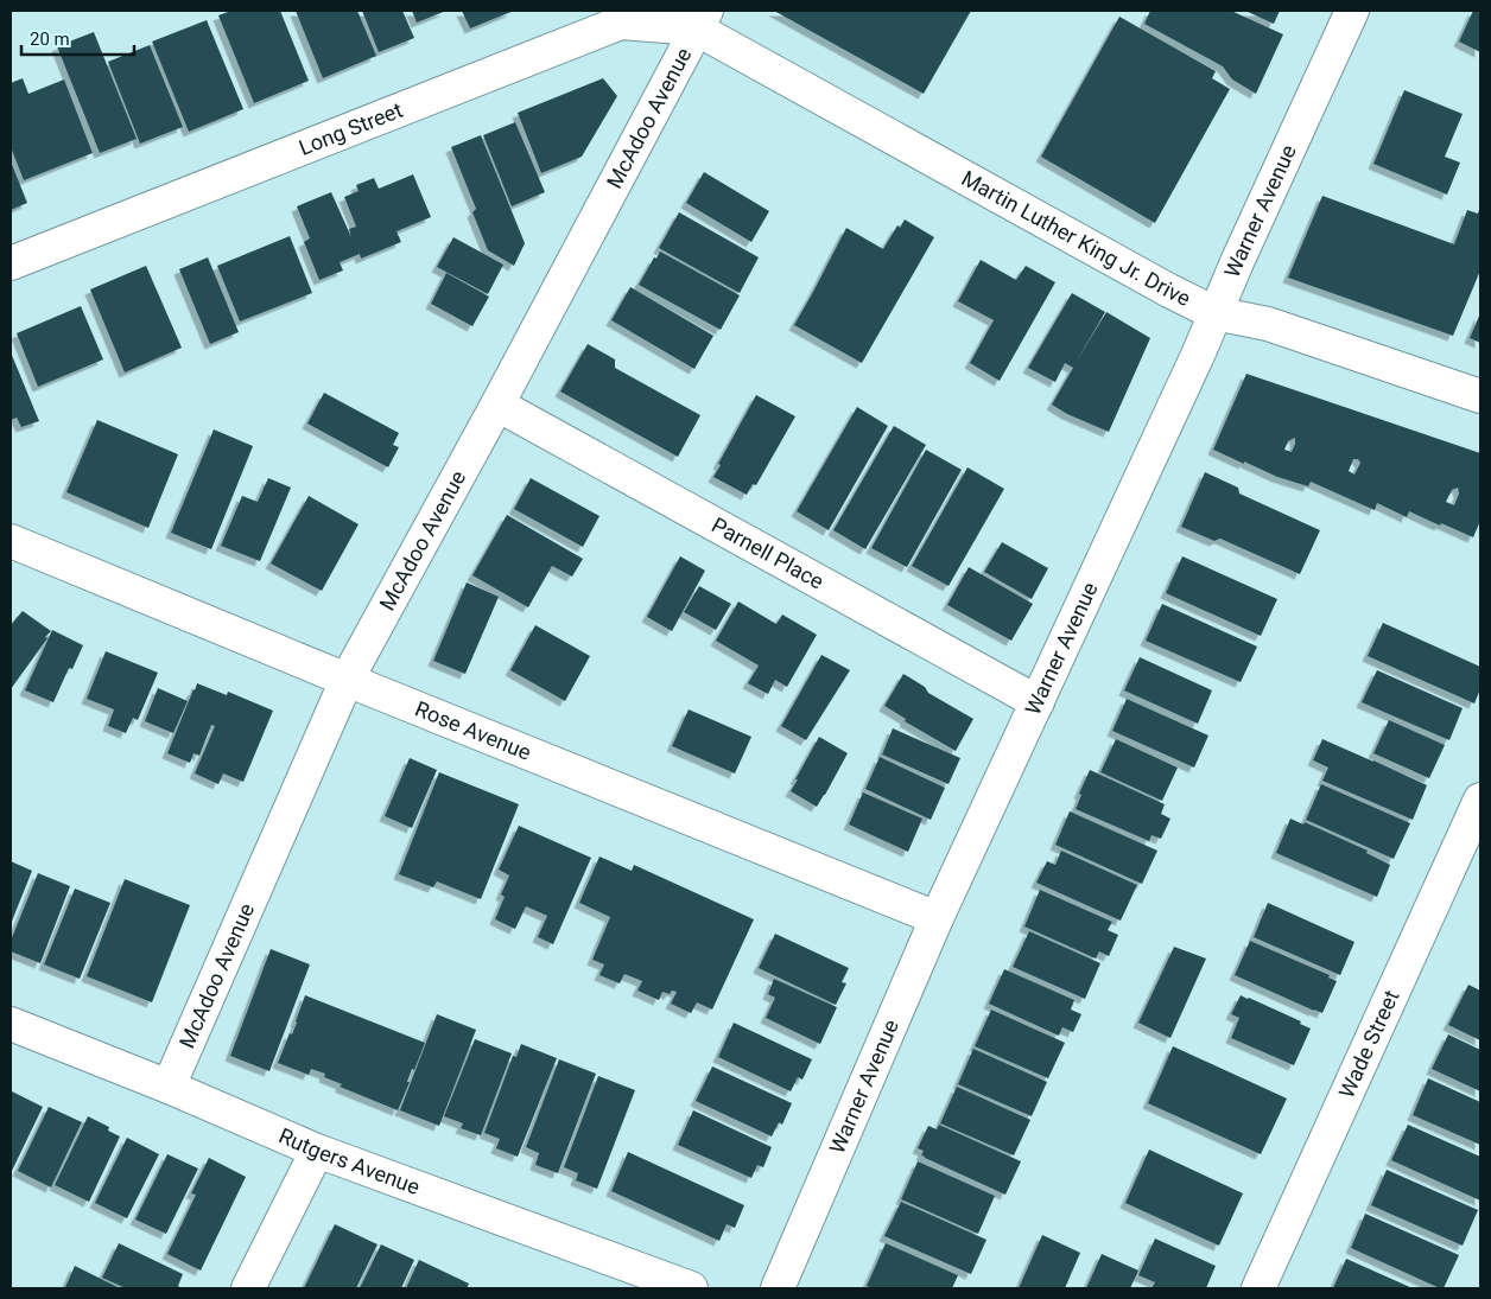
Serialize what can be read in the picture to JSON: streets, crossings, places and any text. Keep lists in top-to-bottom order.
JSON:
{
  "streets": {
    "street": [
      "McAdoo Avenue",
      "Long Street",
      "Warner Avenue",
      "Martin Luther King Jr. Drive",
      "Parnell Place",
      "Rose Avenue",
      "Wade Street",
      "Rutgers Avenue"
    ]
  },
  "crossings": [
    ["McAdoo Avenue", "Long Street"],
    ["McAdoo Avenue", "Martin Luther King Jr. Drive"],
    ["McAdoo Avenue", "Parnell Place"],
    ["McAdoo Avenue", "Rose Avenue"],
    ["McAdoo Avenue", "Rutgers Avenue"],
    ["Long Street", "Martin Luther King Jr. Drive"],
    ["Warner Avenue", "Martin Luther King Jr. Drive"],
    ["Warner Avenue", "Parnell Place"],
    ["Warner Avenue", "Rose Avenue"]
  ],
  "scale_bar": "20 m"
}
